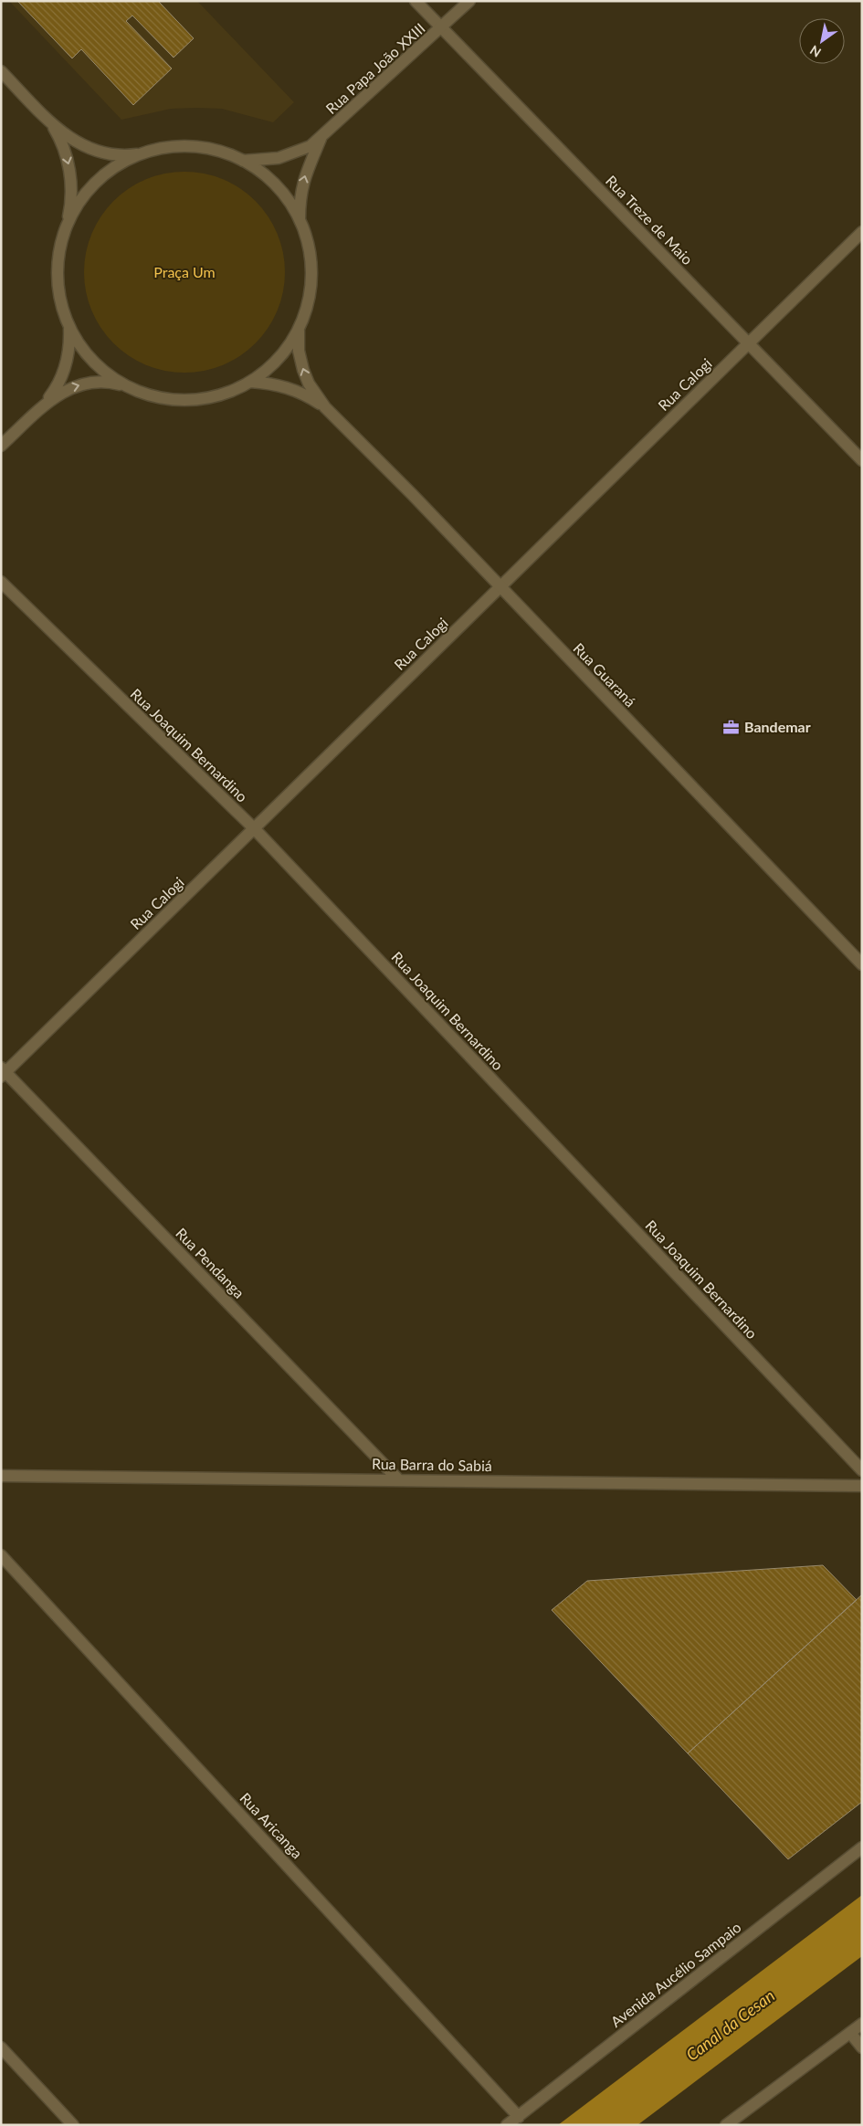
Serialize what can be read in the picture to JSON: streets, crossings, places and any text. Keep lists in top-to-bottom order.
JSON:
{
  "streets": {
    "street": [
      "Rua Papa João XXIII",
      "Rua Treze de Maio",
      "Rua Calogi",
      "Rua Guaraná",
      "Rua Joaquim Bernardino",
      "Rua Pendanga",
      "Rua Barra do Sabiá",
      "Rua Aricanga",
      "Avenida Aucélio Sampaio"
    ]
  },
  "crossings": [
    ["Rua Papa João XXIII", "Rua Treze de Maio"],
    ["Rua Treze de Maio", "Rua Calogi"],
    ["Rua Calogi", "Rua Guaraná"],
    ["Rua Calogi", "Rua Joaquim Bernardino"],
    ["Rua Calogi", "Rua Pendanga"],
    ["Rua Pendanga", "Rua Barra do Sabiá"],
    ["Rua Aricanga", "Avenida Aucélio Sampaio"]
  ],
  "water": ["Canal da Cesan"],
  "parks": ["Praça Um"],
  "places": {
    "office": ["Bandemar"]
  },
  "north": "bottom left"
}
